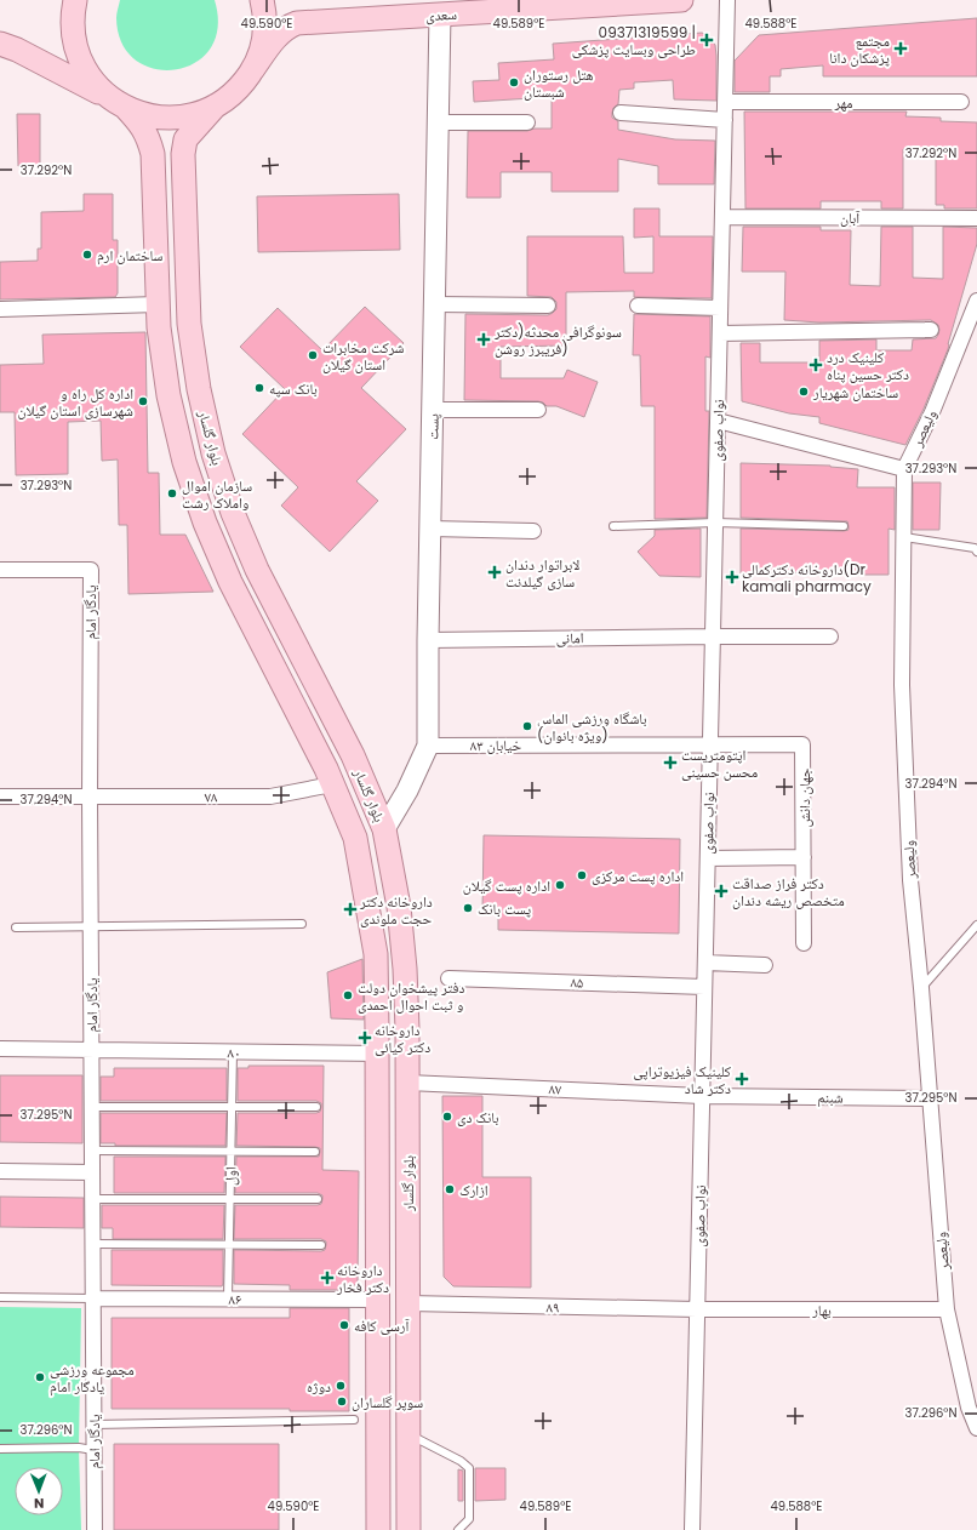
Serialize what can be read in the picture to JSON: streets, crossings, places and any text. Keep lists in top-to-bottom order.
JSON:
{
  "streets": {
    "main road": ["سعدی", "بلوار گلسار"],
    "street": [
      "مهر",
      "آبان",
      "پست",
      "ولیعصر",
      "نواب صفوی",
      "یادگار امام",
      "امانی",
      "خیابان ۸۳",
      "۷۸",
      "جهان دانش",
      "۸۵",
      "۸۰",
      "۸۷",
      "شبنم",
      "۸۶",
      "۸۹",
      "بهار"
    ],
    "lane": ["اول"]
  },
  "crossings": [
    ["سعدی", "پست"],
    ["مهر", "نواب صفوی"],
    ["آبان", "نواب صفوی"],
    ["پست", "بلوار گلسار"],
    ["پست", "امانی"],
    ["پست", "خیابان ۸۳"],
    ["ولیعصر", "شبنم"],
    ["ولیعصر", "بهار"],
    ["نواب صفوی", "امانی"],
    ["نواب صفوی", "خیابان ۸۳"],
    ["نواب صفوی", "جهان دانش"],
    ["نواب صفوی", "۸۵"],
    ["نواب صفوی", "۸۷"],
    ["نواب صفوی", "شبنم"],
    ["نواب صفوی", "۸۹"],
    ["نواب صفوی", "بهار"],
    ["بلوار گلسار", "۷۸"],
    ["بلوار گلسار", "۸۰"],
    ["بلوار گلسار", "۸۷"],
    ["بلوار گلسار", "۸۶"],
    ["بلوار گلسار", "۸۹"],
    ["یادگار امام", "۷۸"],
    ["یادگار امام", "۸۰"],
    ["یادگار امام", "۸۶"],
    ["خیابان ۸۳", "جهان دانش"],
    ["۸۰", "اول"],
    ["۸۷", "شبنم"],
    ["اول", "۸۶"],
    ["۸۹", "بهار"]
  ],
  "places": {
    "health": [
      "09371319599 | طراحی وبسایت پزشکی",
      "مجتمع پزشکان دانا",
      "سونوگرافی محدثه(دکتر فریبرز روشن)",
      "کلینیک درد دکتر حسین پناه",
      "لابراتوار دندان سازی گیلدنت",
      "داروخانه دکترکمالی(Dr kamali pharmacy",
      "اپتومتریست محسن حسینی",
      "دکتر فراز صداقت متخصص ریشه دندان",
      "داروخانه دکتر حجت ملوندی",
      "داروخانه دکتر کیائی",
      "کلینیک فیزیوتراپی دکتر شاد",
      "داروخانه دکتر فخار"
    ],
    "other": [
      "هتل رستوران شبستان",
      "ساختمان ارم",
      "شرکت مخابرات استان گیلان",
      "بانک سپه",
      "ساختمان شهریار",
      "اداره کل راه و شهرسازی استان گیلان",
      "سازمان اموال واملاک رشت",
      "باشگاه ورزشی الماس (ویژه بانوان)",
      "اداره پست مرکزی",
      "اداره پست گیلان",
      "پست بانک",
      "دفتر پیشخوان دولت و ثبت احوال احمدی",
      "بانک دی",
      "ازارک",
      "آرسی کافه",
      "مجموعه ورزشی یادگار امام",
      "دوژه",
      "سوپر گلساران"
    ]
  },
  "north": "bottom",
  "coordinates": [
    "49.590°E",
    "49.589°E",
    "49.588°E",
    "37.292°N",
    "37.293°N",
    "37.294°N",
    "37.295°N",
    "37.296°N"
  ]
}
